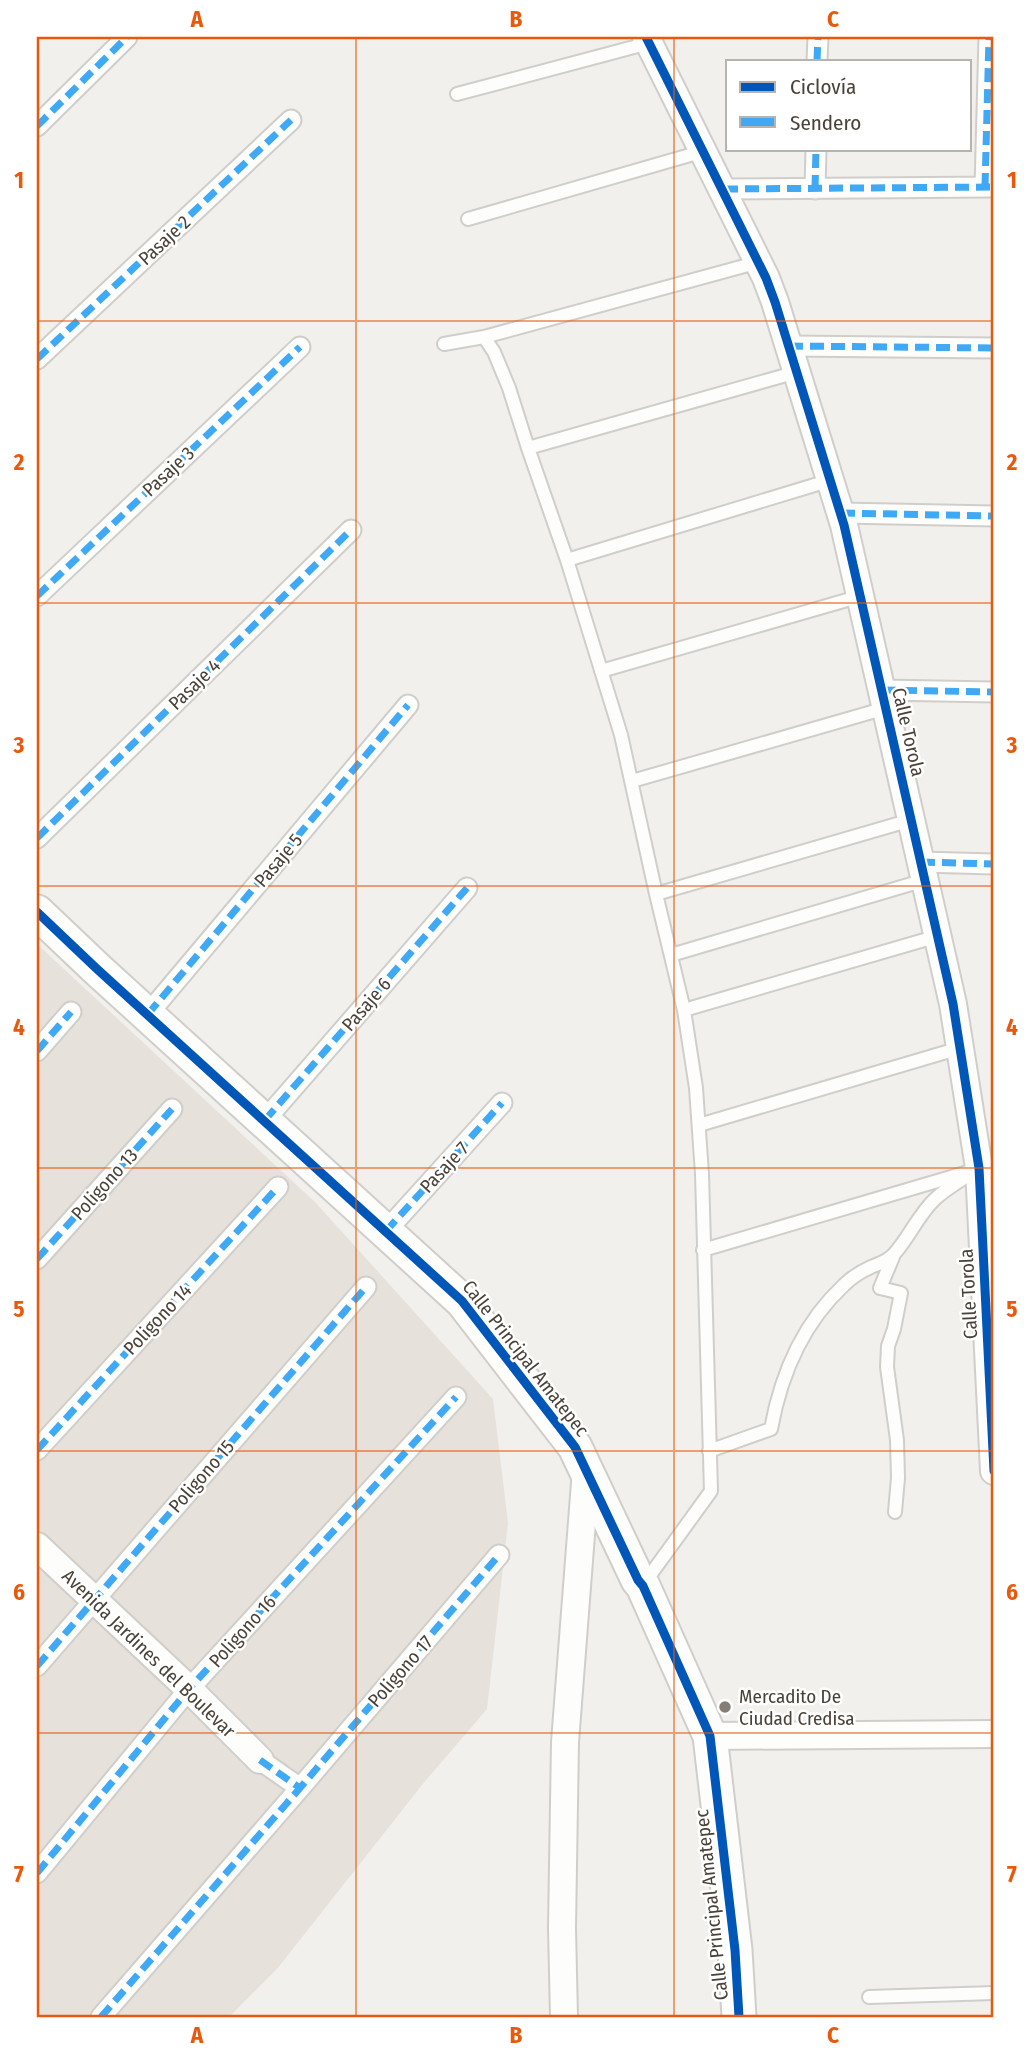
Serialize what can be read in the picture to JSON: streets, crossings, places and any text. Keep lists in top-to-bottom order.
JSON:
{
  "streets": {
    "street": [
      "Pasaje 2",
      "Pasaje 3",
      "Pasaje 4",
      "Calle Torola",
      "Pasaje 5",
      "Pasaje 6",
      "Pasaje 7",
      "Poligono 13",
      "Poligono 14",
      "Calle Principal Amatepec",
      "Poligono 15",
      "Poligono 16",
      "Avenida Jardines del Boulevar",
      "Poligono 17"
    ]
  },
  "crossings": [
    ["Pasaje 5", "Calle Principal Amatepec"],
    ["Pasaje 6", "Calle Principal Amatepec"],
    ["Pasaje 7", "Calle Principal Amatepec"],
    ["Poligono 15", "Avenida Jardines del Boulevar"],
    ["Poligono 16", "Avenida Jardines del Boulevar"]
  ],
  "places": ["Mercadito De Ciudad Credisa"],
  "legend": ["Ciclovía", "Sendero"],
  "grid": {
    "columns": ["A", "B", "C"],
    "rows": [
      "1",
      "2",
      "3",
      "4",
      "5",
      "6",
      "7"
    ]
  }
}
